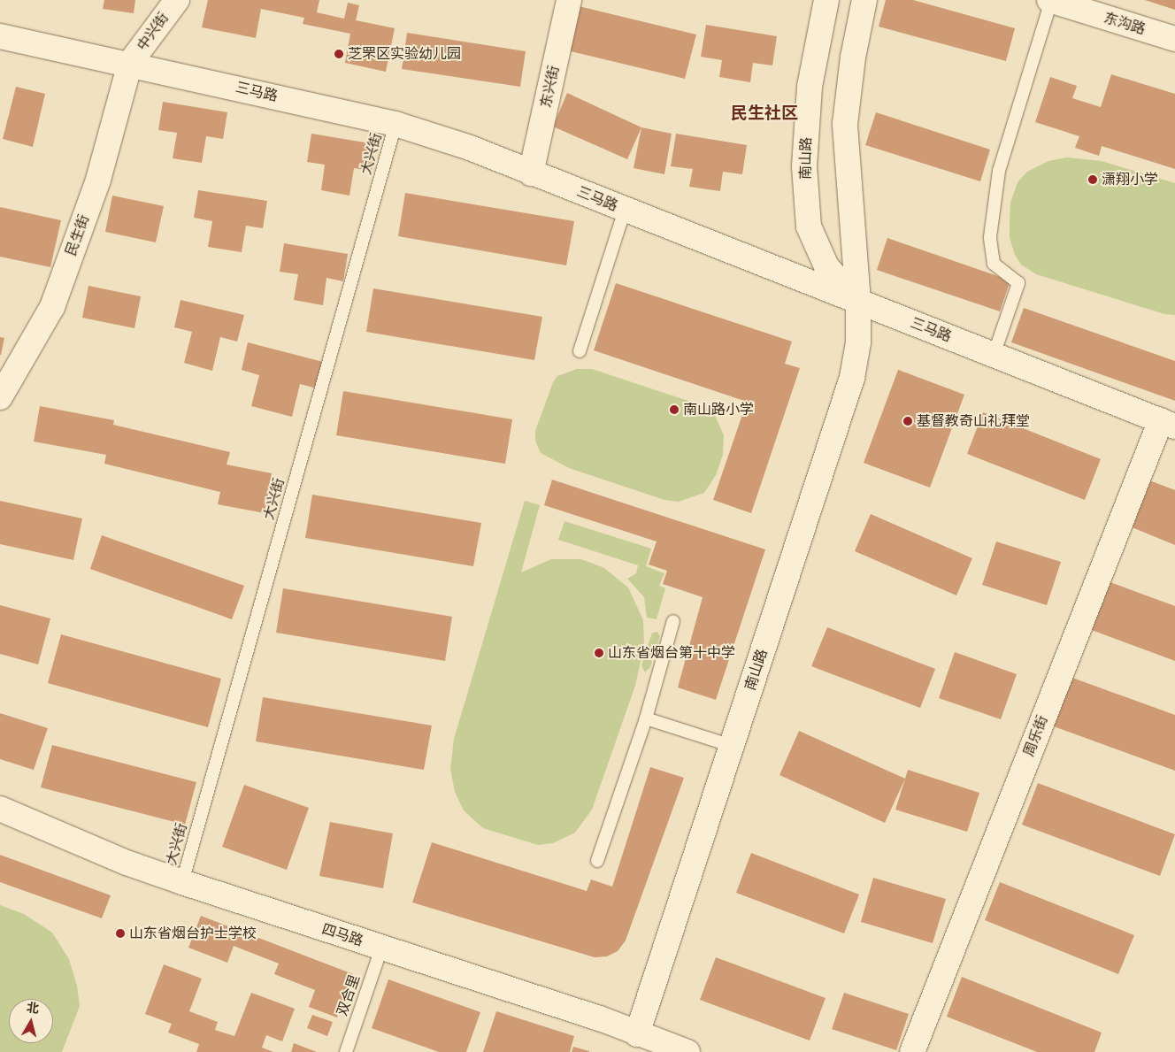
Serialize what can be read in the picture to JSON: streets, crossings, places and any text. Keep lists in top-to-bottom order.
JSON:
{
  "streets": {
    "street": [
      "东沟路",
      "中兴街",
      "东兴街",
      "三马路",
      "南山路",
      "民生街",
      "周乐街",
      "四马路"
    ],
    "lane": ["大兴街", "双合里"]
  },
  "crossings": [
    ["中兴街", "三马路"],
    ["中兴街", "民生街"],
    ["东兴街", "三马路"],
    ["三马路", "大兴街"],
    ["三马路", "南山路"],
    ["三马路", "民生街"],
    ["三马路", "周乐街"],
    ["大兴街", "四马路"],
    ["南山路", "四马路"],
    ["四马路", "双合里"]
  ],
  "districts": ["民生社区"],
  "places": [
    "芝罘区实验幼儿园",
    "潇翔小学",
    "南山路小学",
    "基督教奇山礼拜堂",
    "山东省烟台第十中学",
    "山东省烟台护士学校"
  ],
  "north": "top"
}
